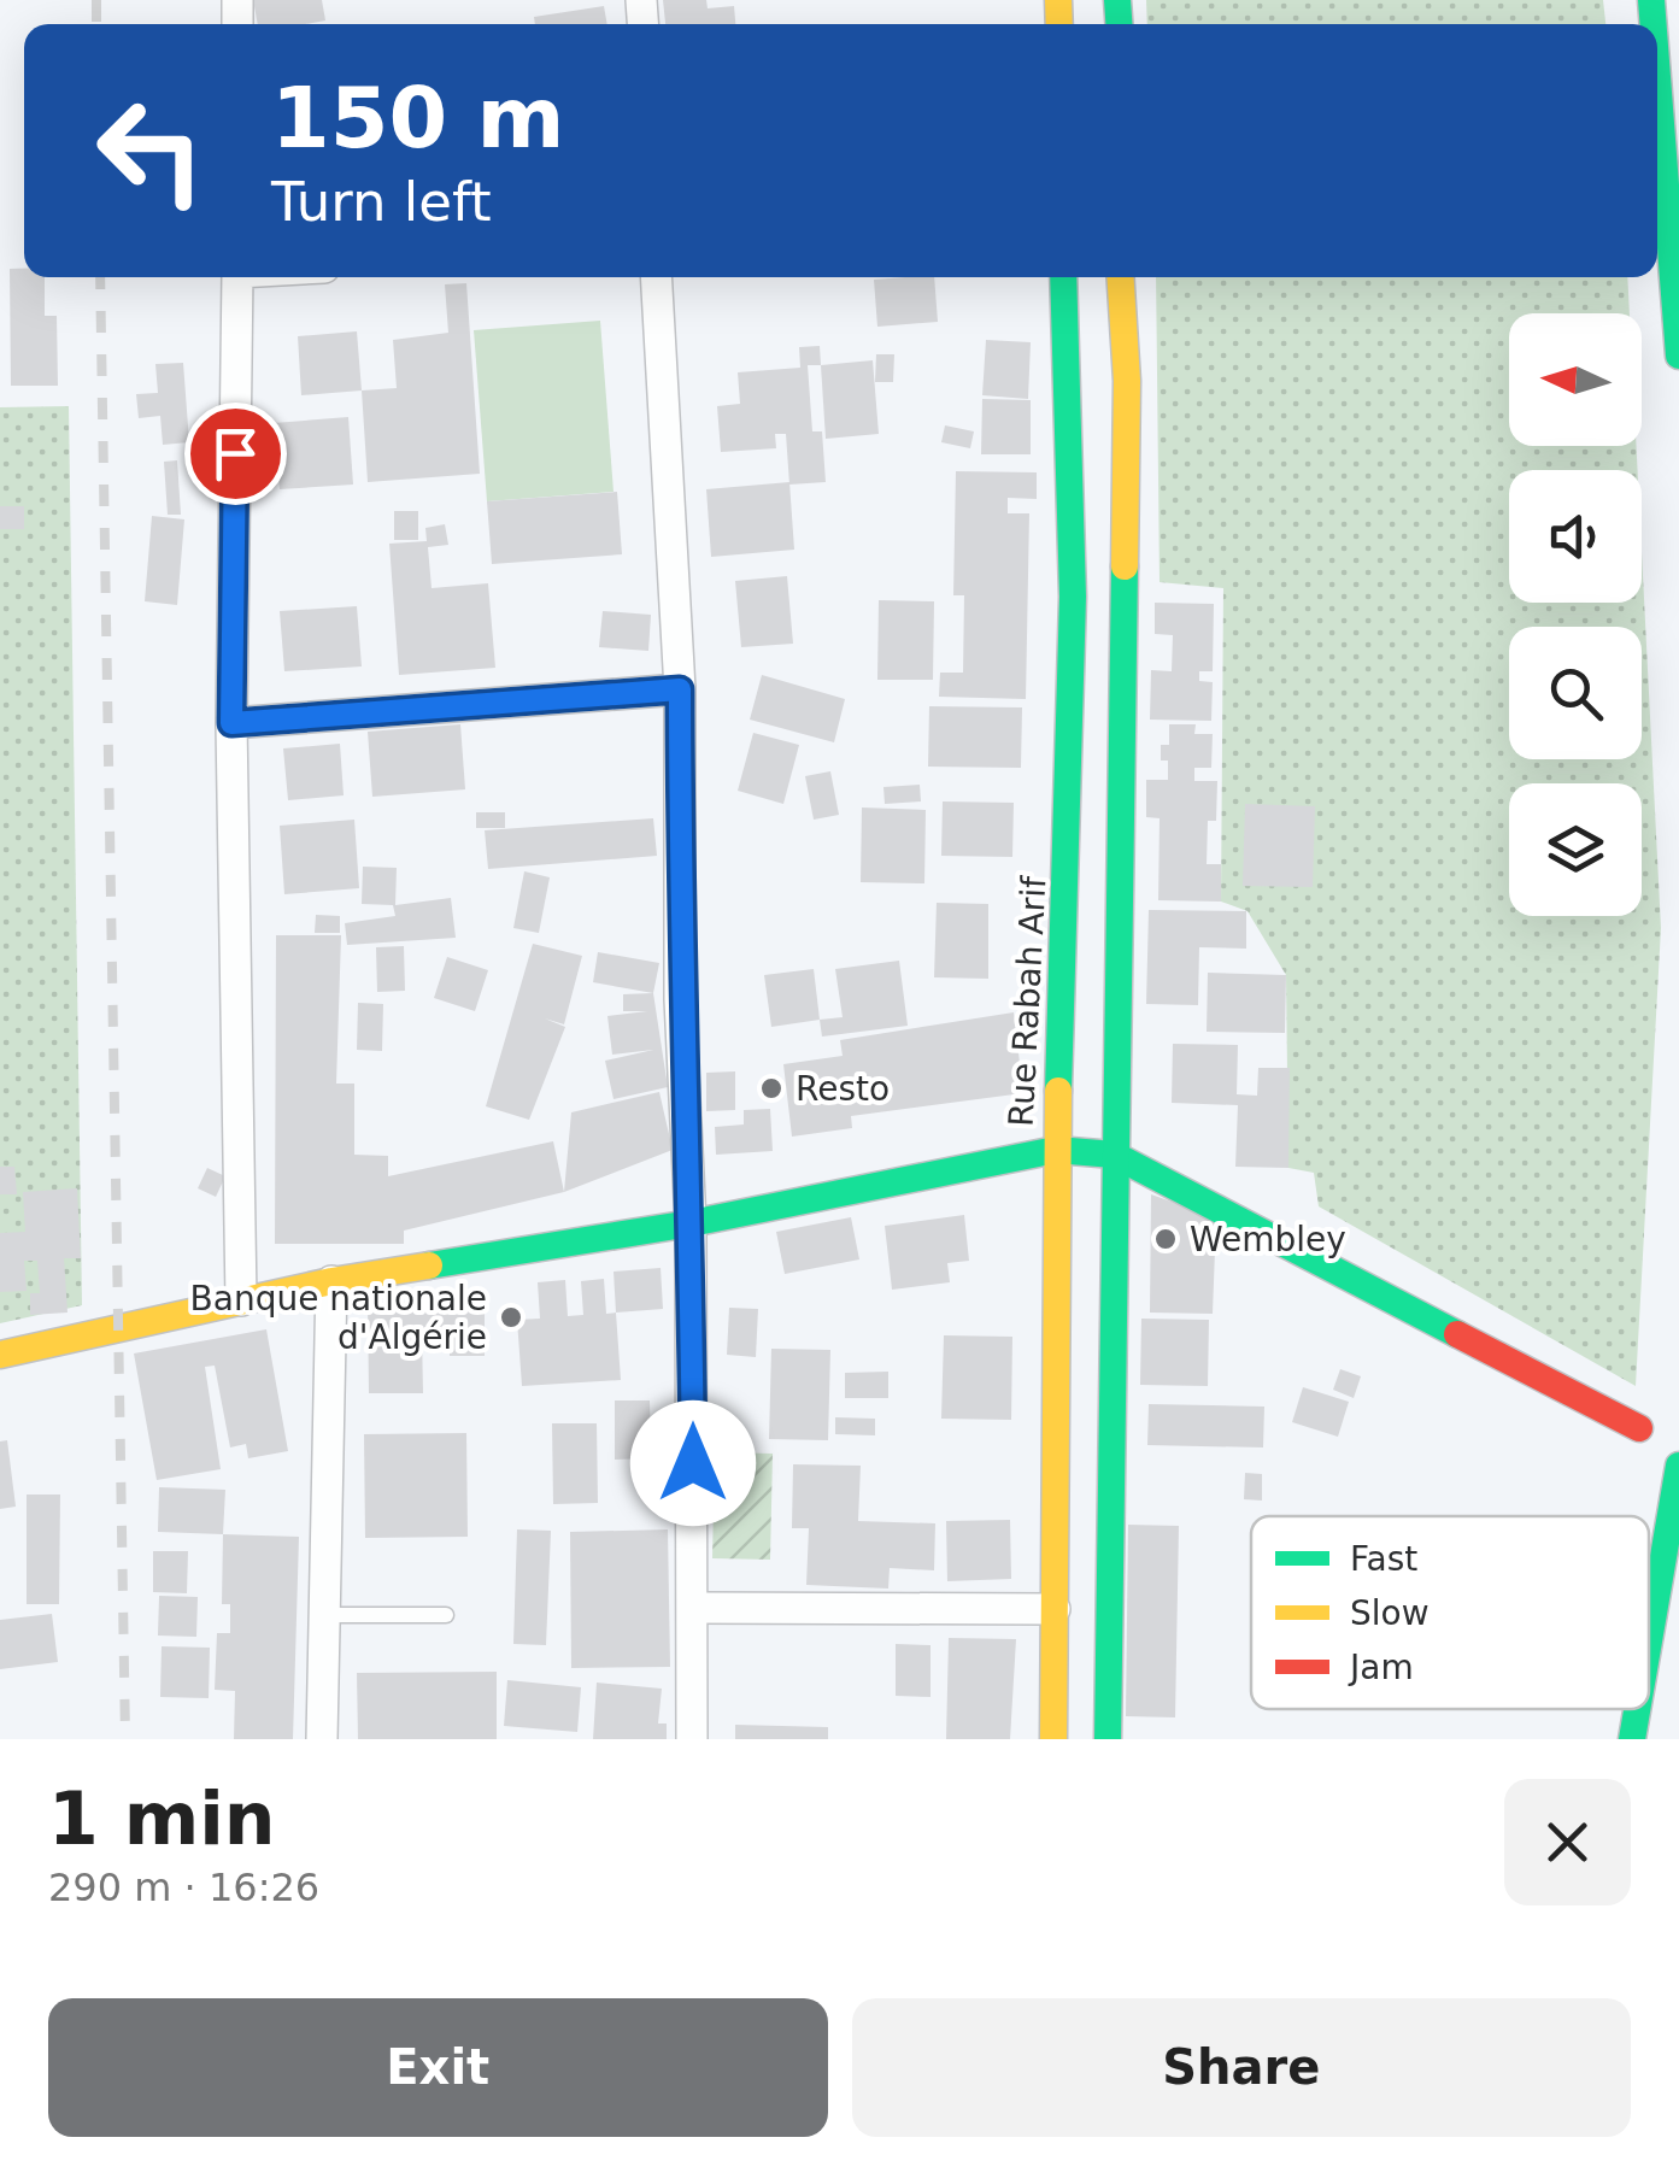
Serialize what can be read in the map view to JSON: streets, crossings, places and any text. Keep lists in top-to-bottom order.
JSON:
{
  "streets": {
    "main road": ["Rue Rabah Arif"]
  },
  "places": ["Resto", "Wembley", "Banque nationale d'Algérie"],
  "legend": ["Fast", "Slow", "Jam"],
  "north": "left",
  "page": {
    "turn": ["150 m", "Turn left"],
    "heading": ["1 min", "290 m · 16:26"],
    "buttons": ["Exit", "Share"]
  }
}
